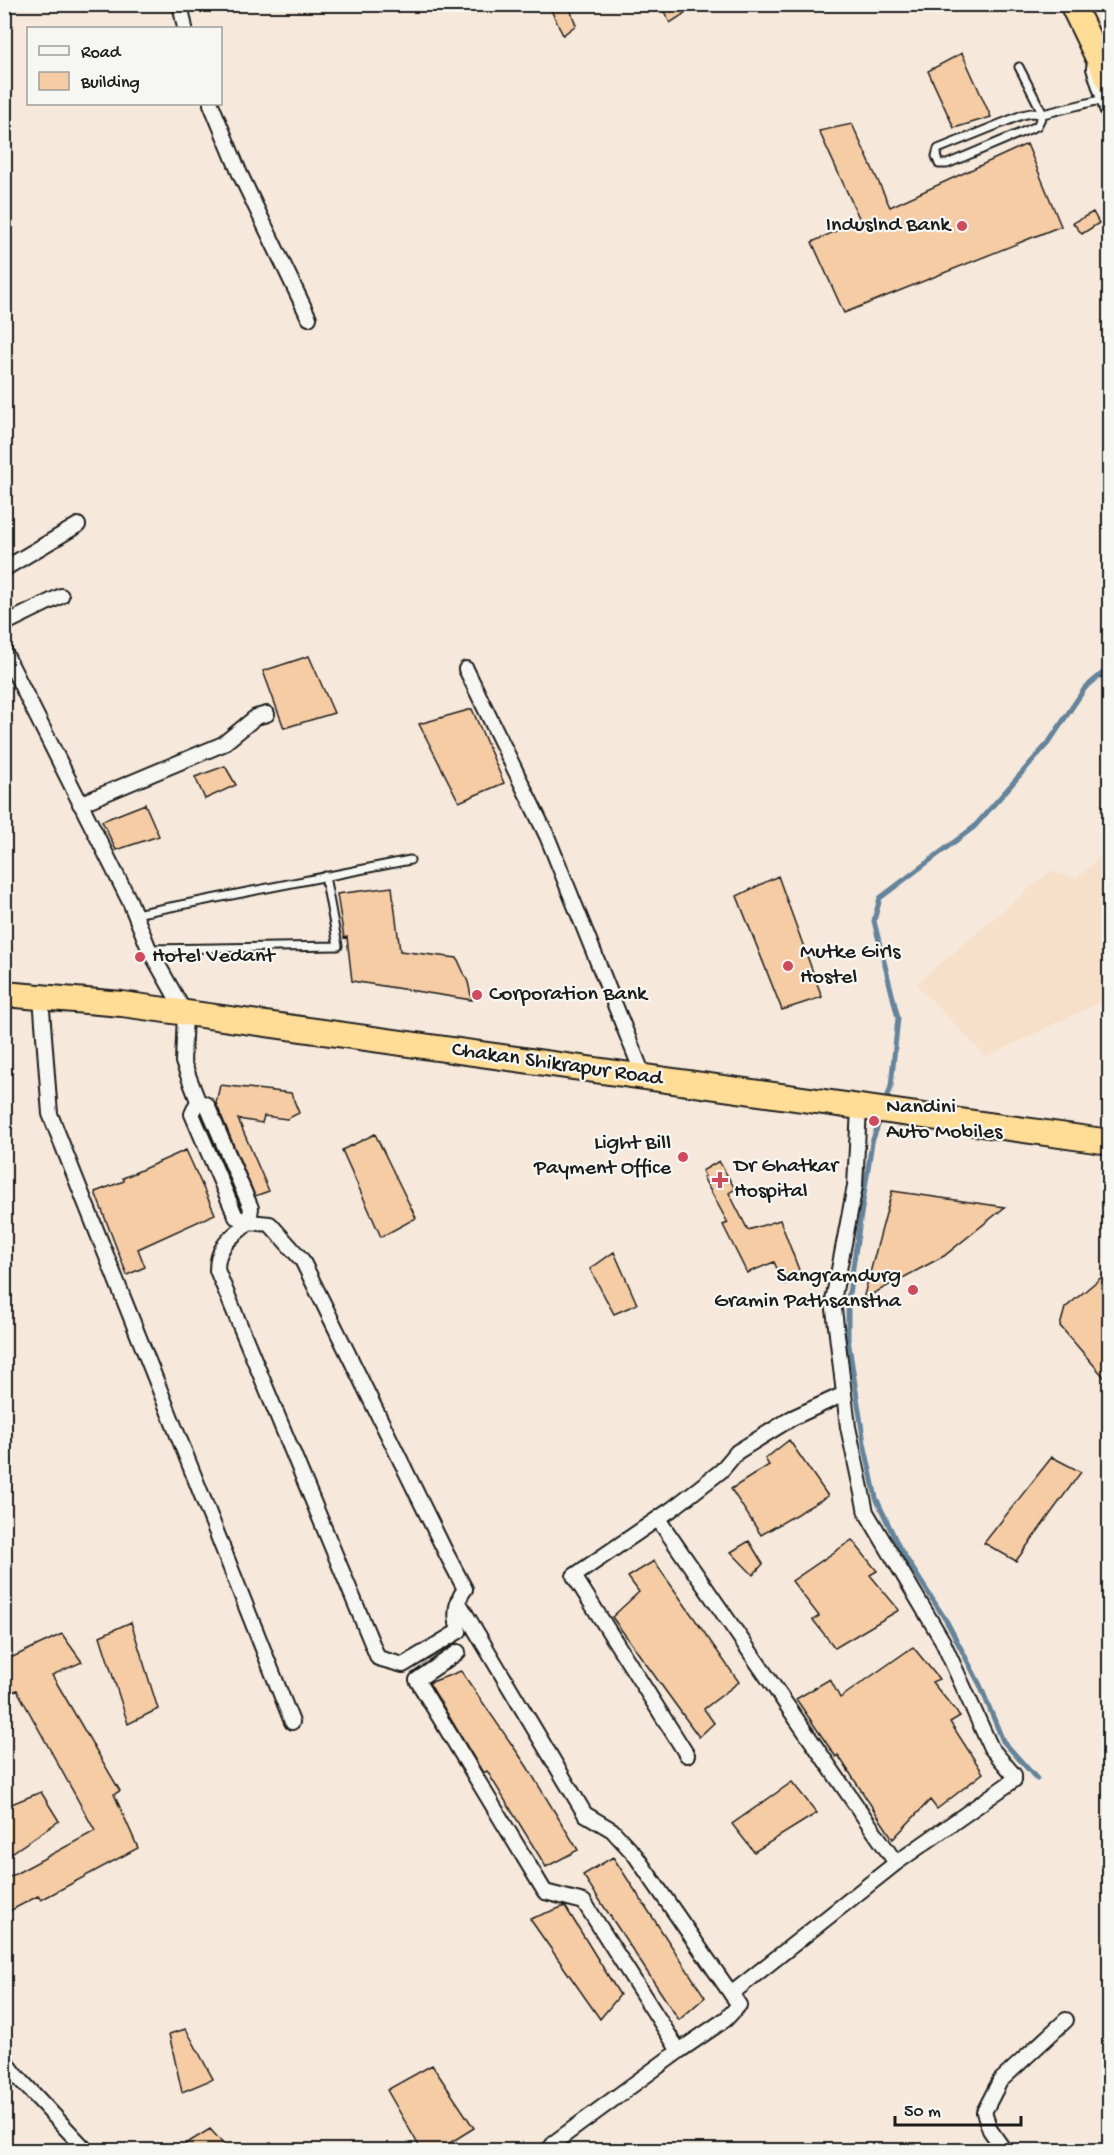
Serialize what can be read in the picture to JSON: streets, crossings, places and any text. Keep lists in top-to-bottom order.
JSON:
{
  "streets": {
    "highway": ["Chakan Shikrapur Road"]
  },
  "places": {
    "other": [
      "Induslnd Bank",
      "Hotel Vedant",
      "Mutke Girls Hostel",
      "Corporation Bank",
      "Nandini Auto Mobiles",
      "Light Bill Payment Office",
      "Sangramdurg Gramin Pathsanstha"
    ],
    "health": ["Dr Ghatkar Hospital"]
  },
  "legend": ["Road", "Building"],
  "scale_bar": "50 m"
}
